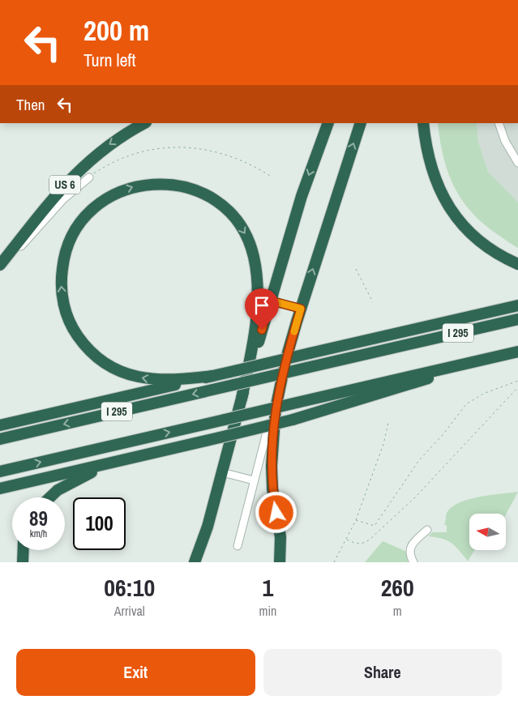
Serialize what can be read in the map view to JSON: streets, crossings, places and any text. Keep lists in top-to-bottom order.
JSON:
{
  "streets": {
    "highway": ["US 6", "I 295"]
  },
  "north": "left",
  "page": {
    "turn": ["200 m", "Turn left"],
    "then": "Then",
    "speed": "89 km/h",
    "limit": "100",
    "eta": [
      "06:10",
      "Arrival",
      "1",
      "min",
      "260",
      "m"
    ],
    "buttons": ["Exit", "Share"]
  }
}
